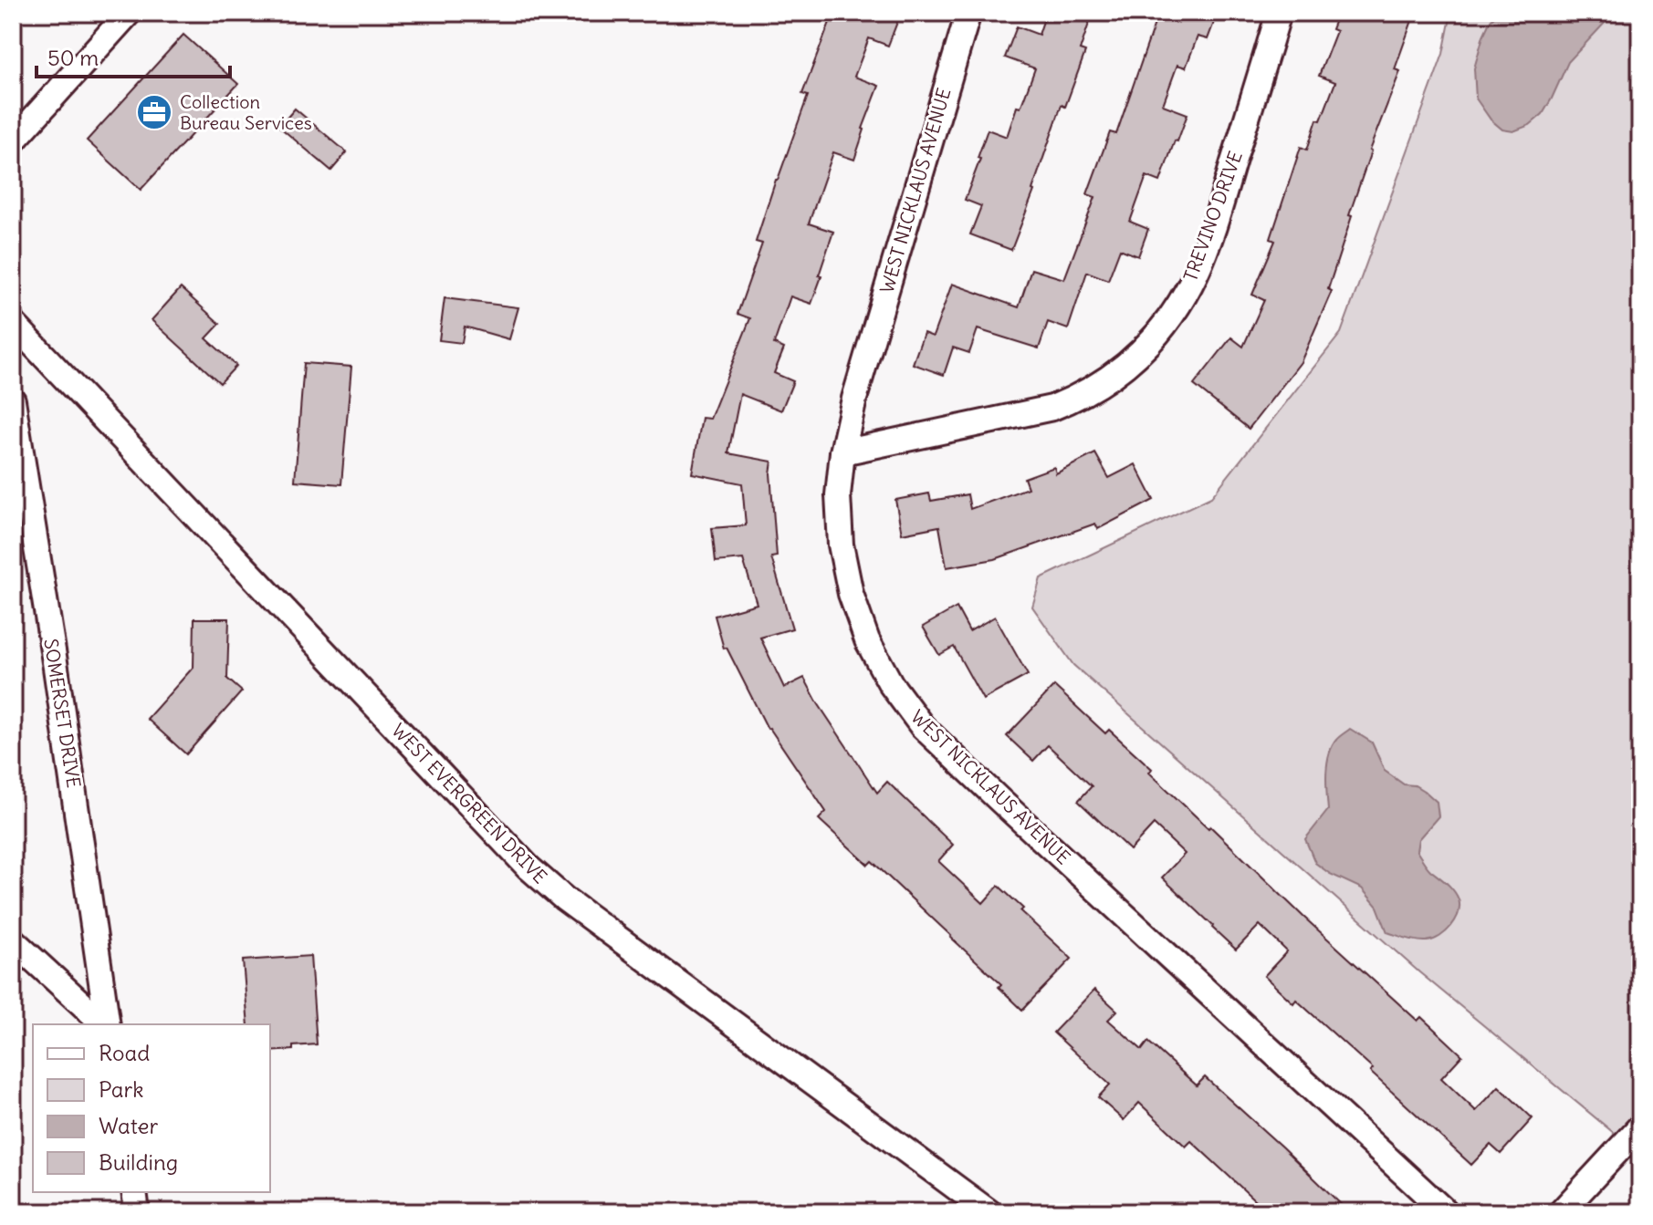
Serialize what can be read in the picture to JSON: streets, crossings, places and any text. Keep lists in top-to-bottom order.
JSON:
{
  "streets": {
    "street": [
      "WEST NICKLAUS AVENUE",
      "TREVINO DRIVE",
      "SOMERSET DRIVE",
      "WEST EVERGREEN DRIVE"
    ]
  },
  "crossings": [
    ["WEST NICKLAUS AVENUE", "TREVINO DRIVE"]
  ],
  "places": {
    "office": ["Collection Bureau Services"]
  },
  "legend": [
    "Road",
    "Park",
    "Water",
    "Building"
  ],
  "scale_bar": "50 m"
}
